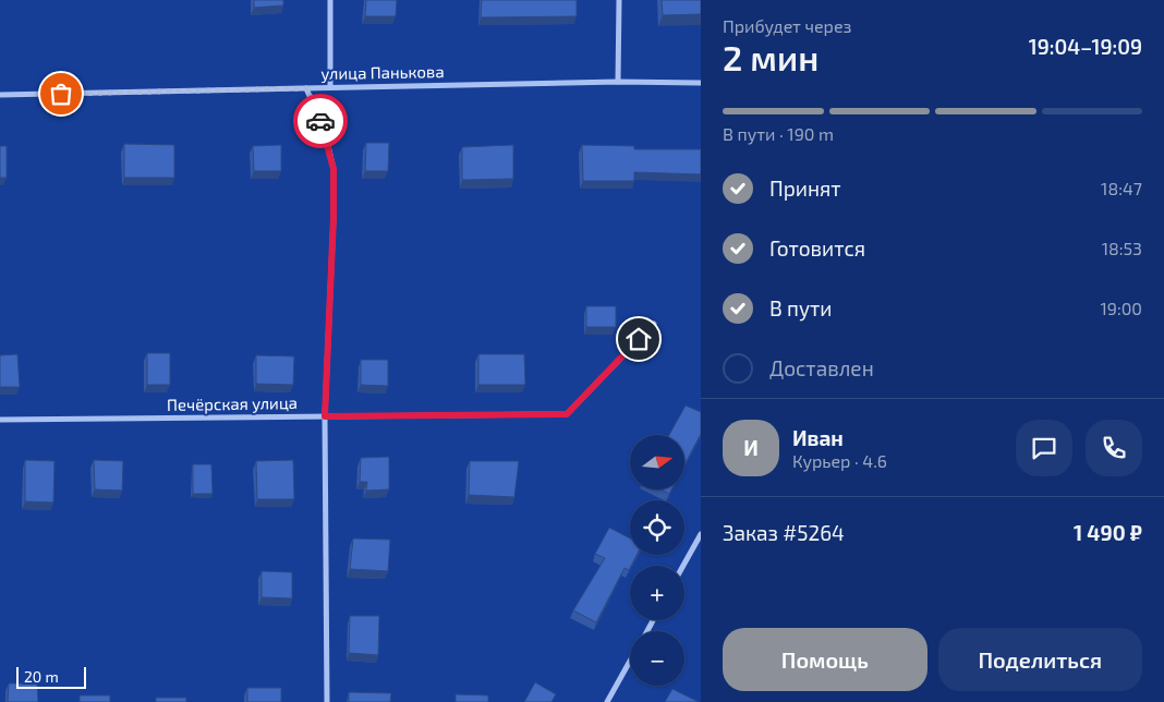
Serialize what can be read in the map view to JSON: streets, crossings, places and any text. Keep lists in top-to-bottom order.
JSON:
{
  "streets": {
    "street": ["улица Панькова", "Печёрская улица"]
  },
  "scale_bar": "20 m",
  "north": "right",
  "page": {
    "heading": ["2 мин", "Прибудет через", "19:04–19:09"],
    "panel": [
      "Иван",
      "Курьер · 4.6",
      "Заказ #5264",
      "1 490 ₽"
    ],
    "bar": "В пути · 190 m",
    "list": [
      ["Принят", "18:47"],
      ["Готовится", "18:53"],
      ["В пути", "19:00"],
      "Доставлен"
    ],
    "round": "И",
    "map_buttons": ["+", "−"],
    "buttons": ["Помощь", "Поделиться"],
    "scale": "20 m"
  }
}
